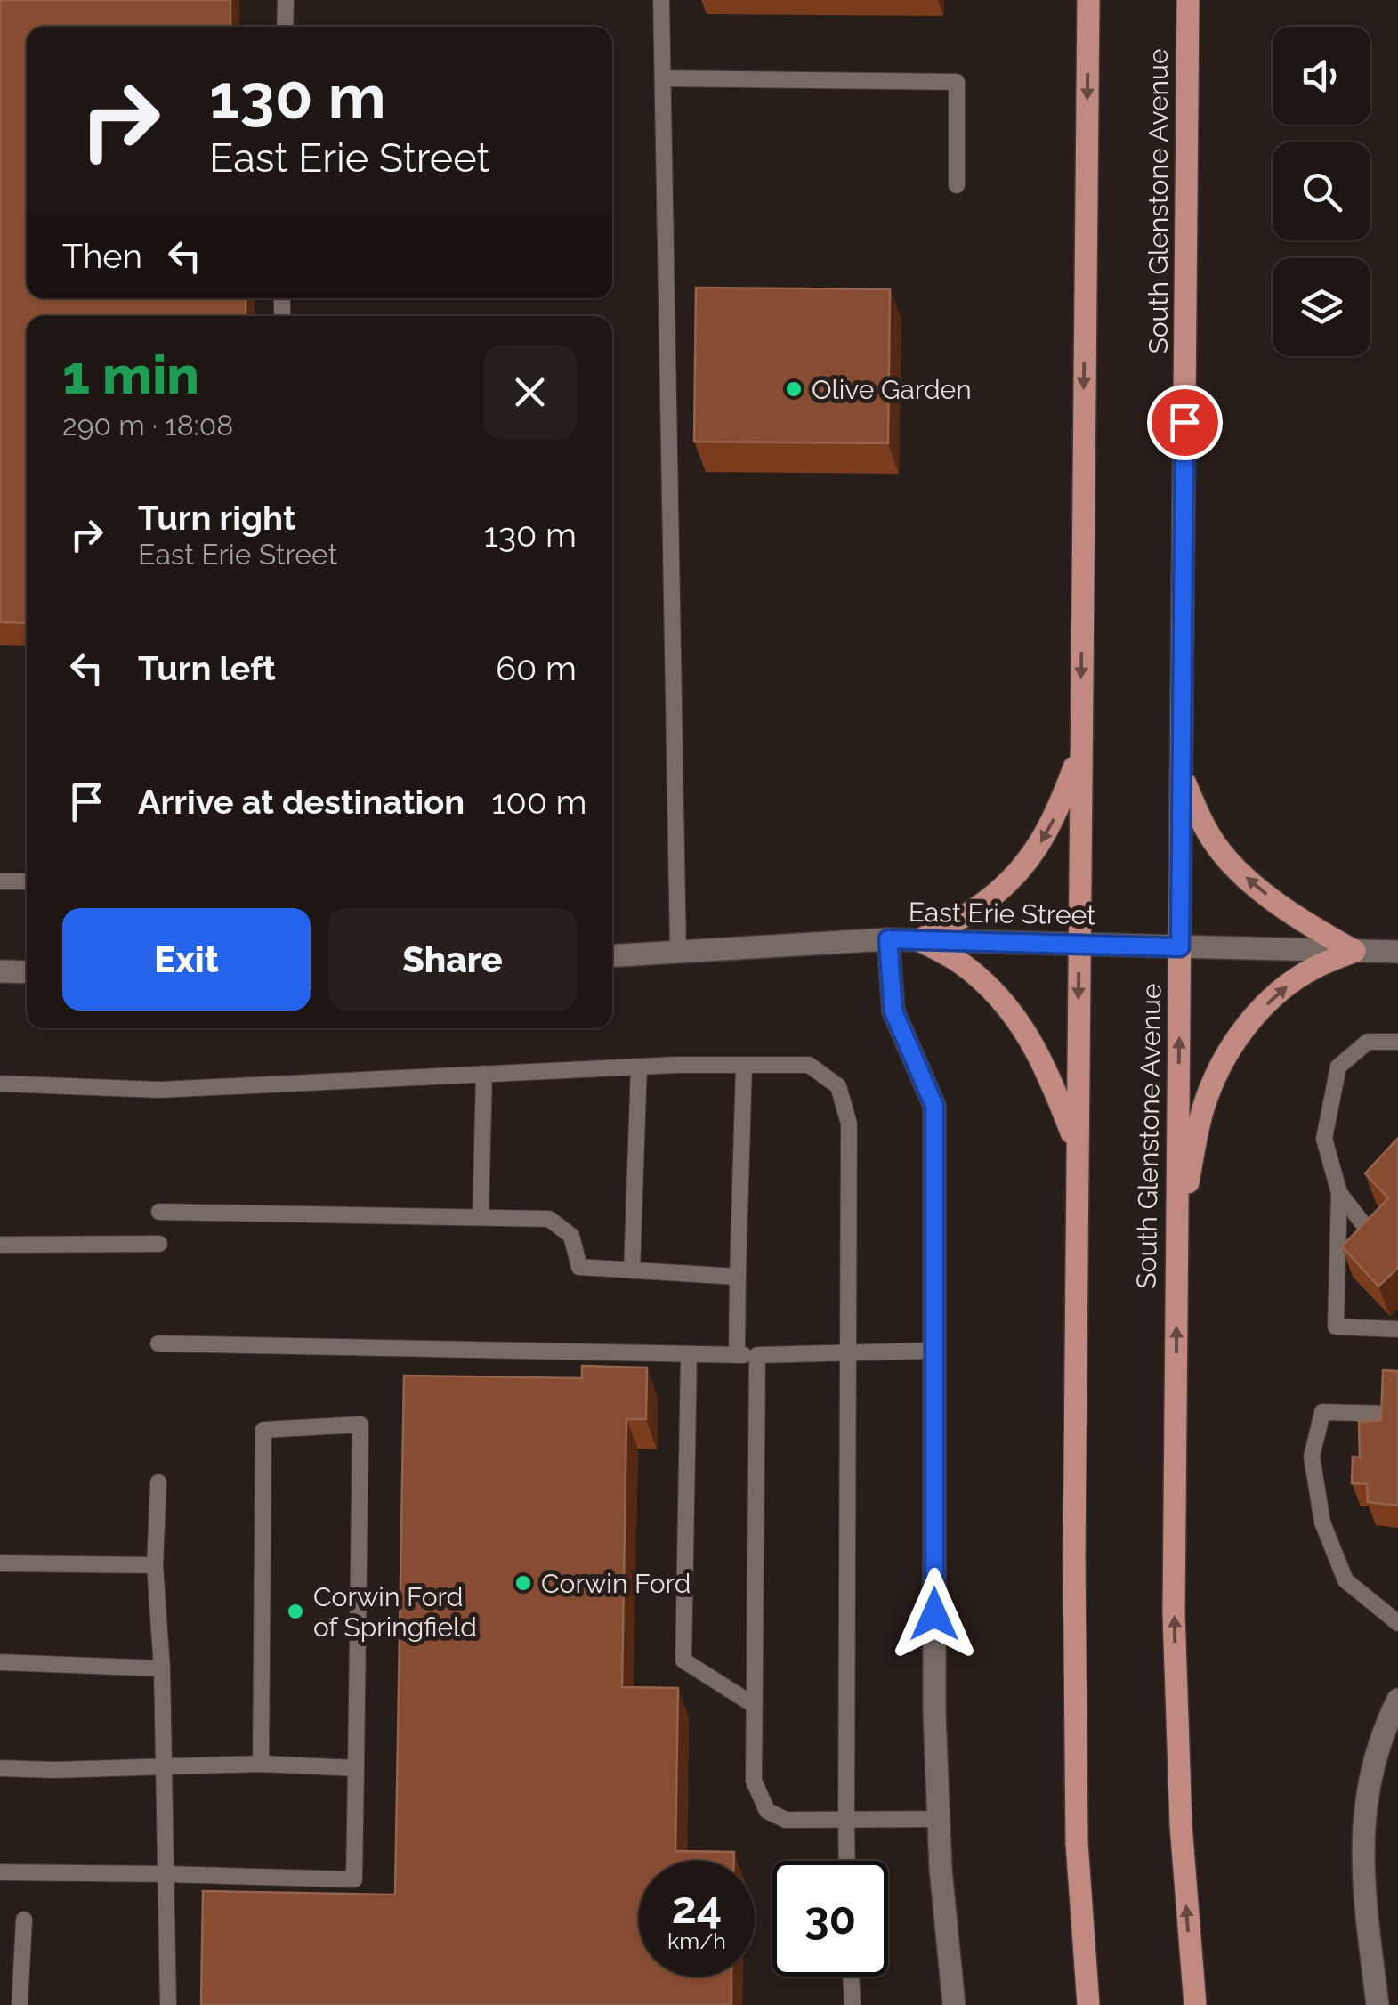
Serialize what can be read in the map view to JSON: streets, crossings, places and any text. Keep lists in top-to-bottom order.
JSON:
{
  "streets": {
    "main road": ["South Glenstone Avenue"],
    "street": ["East Erie Street"]
  },
  "crossings": [
    ["South Glenstone Avenue", "East Erie Street"]
  ],
  "places": ["Olive Garden", "Corwin Ford", "Corwin Ford of Springfield"],
  "page": {
    "turn": ["130 m", "East Erie Street"],
    "then": "Then",
    "heading": ["1 min", "290 m · 18:08"],
    "list": [
      {
        "name": "Turn right",
        "note": "East Erie Street",
        "value": "130 m"
      },
      {
        "name": "Turn left",
        "value": "60 m"
      },
      {
        "name": "Arrive at destination",
        "value": "100 m"
      }
    ],
    "buttons": ["Exit", "Share"],
    "speed": "24 km/h",
    "limit": "30"
  }
}
